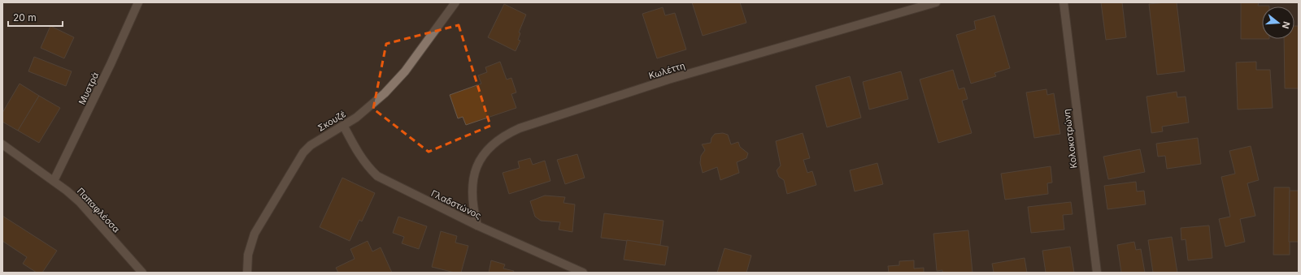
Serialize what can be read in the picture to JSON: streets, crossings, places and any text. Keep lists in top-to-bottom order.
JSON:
{
  "streets": {
    "street": [
      "Κωλέττη",
      "Μυστρά",
      "Σκουζέ",
      "Κολοκοτρώνη",
      "Γλαδστώνος",
      "Παπαφλέσσα"
    ]
  },
  "crossings": [
    ["Κωλέττη", "Γλαδστώνος"],
    ["Μυστρά", "Παπαφλέσσα"],
    ["Σκουζέ", "Γλαδστώνος"]
  ],
  "scale_bar": "20 m",
  "north": "right"
}
